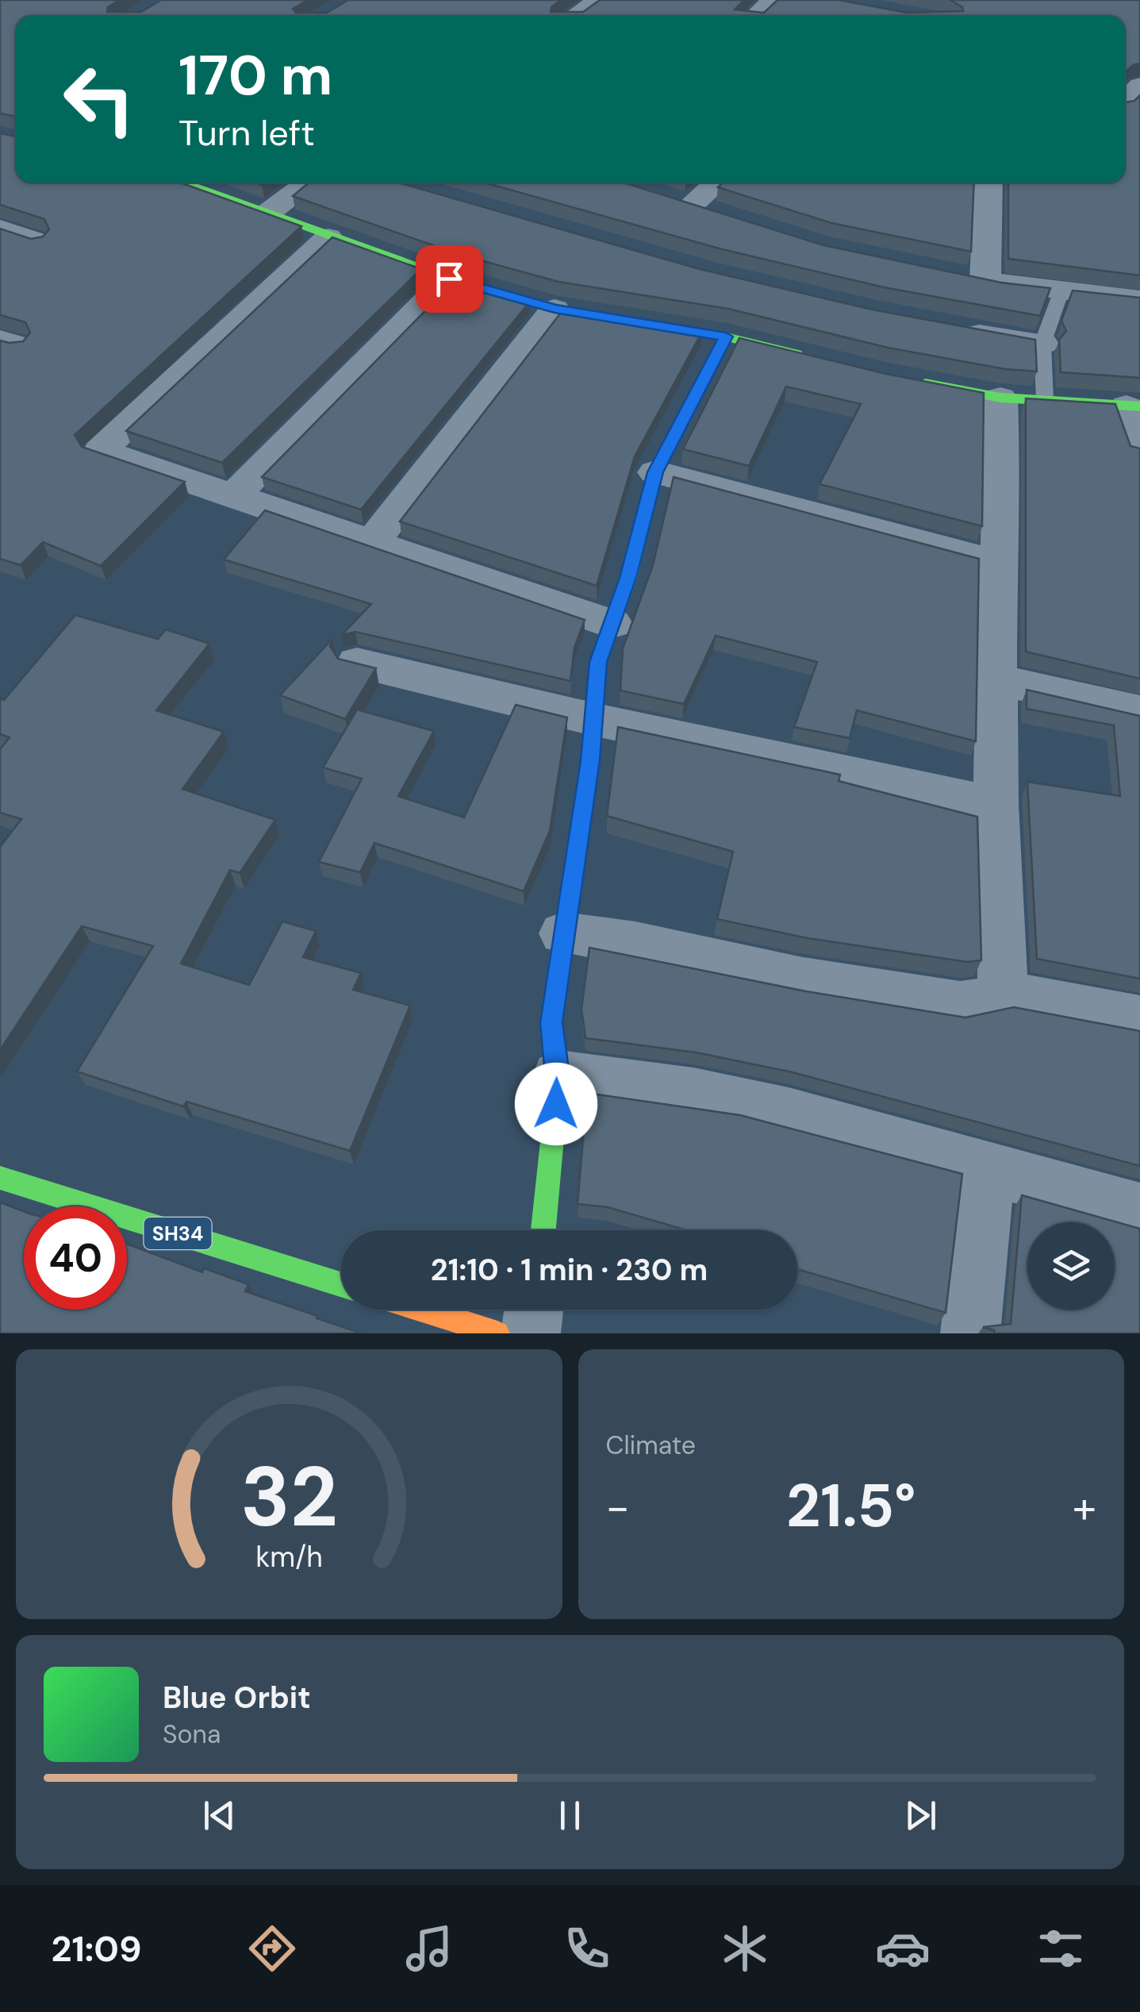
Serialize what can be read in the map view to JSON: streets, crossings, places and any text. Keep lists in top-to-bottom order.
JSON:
{
  "streets": {
    "street": ["SH34"]
  },
  "page": {
    "turn": ["170 m", "Turn left"],
    "limit": "40",
    "trip": "21:10 · 1 min · 230 m",
    "tile": "Climate",
    "heat": ["−", "21.5°", "+"],
    "song": ["Blue Orbit", "Sona"],
    "tabs": "21:09",
    "gauge": ["32", "km/h"]
  }
}
